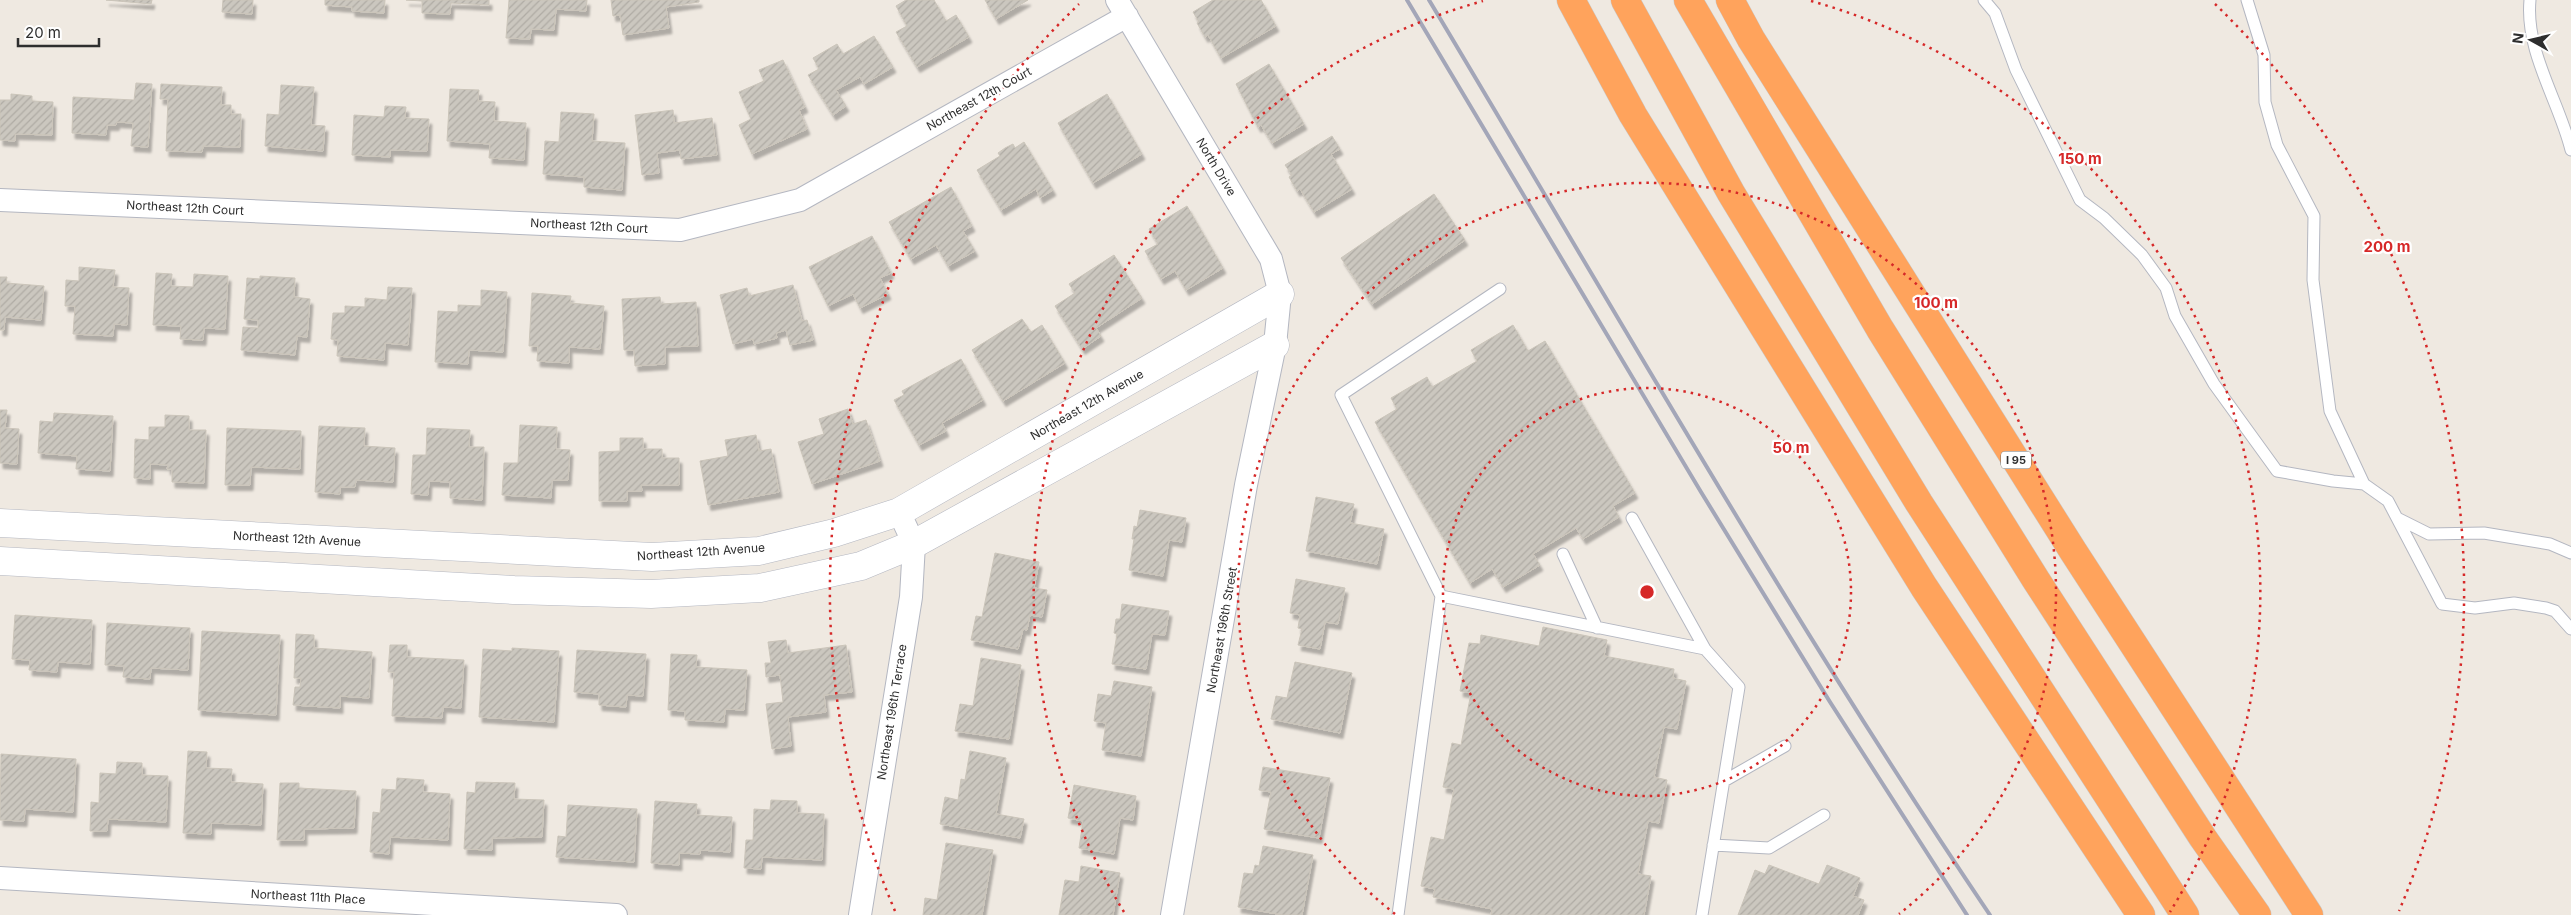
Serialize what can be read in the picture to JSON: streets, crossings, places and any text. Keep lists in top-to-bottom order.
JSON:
{
  "streets": {
    "highway": ["I 95"],
    "street": [
      "Northeast 12th Court",
      "North Drive",
      "Northeast 12th Avenue",
      "Northeast 196th Street",
      "Northeast 196th Terrace",
      "Northeast 11th Place"
    ]
  },
  "crossings": [
    ["Northeast 12th Court", "North Drive"],
    ["North Drive", "Northeast 12th Avenue"],
    ["North Drive", "Northeast 196th Street"],
    ["Northeast 12th Avenue", "Northeast 196th Terrace"]
  ],
  "scale_bar": "20 m",
  "north": "left",
  "rings": [
    "150 m",
    "200 m",
    "100 m",
    "50 m"
  ]
}
